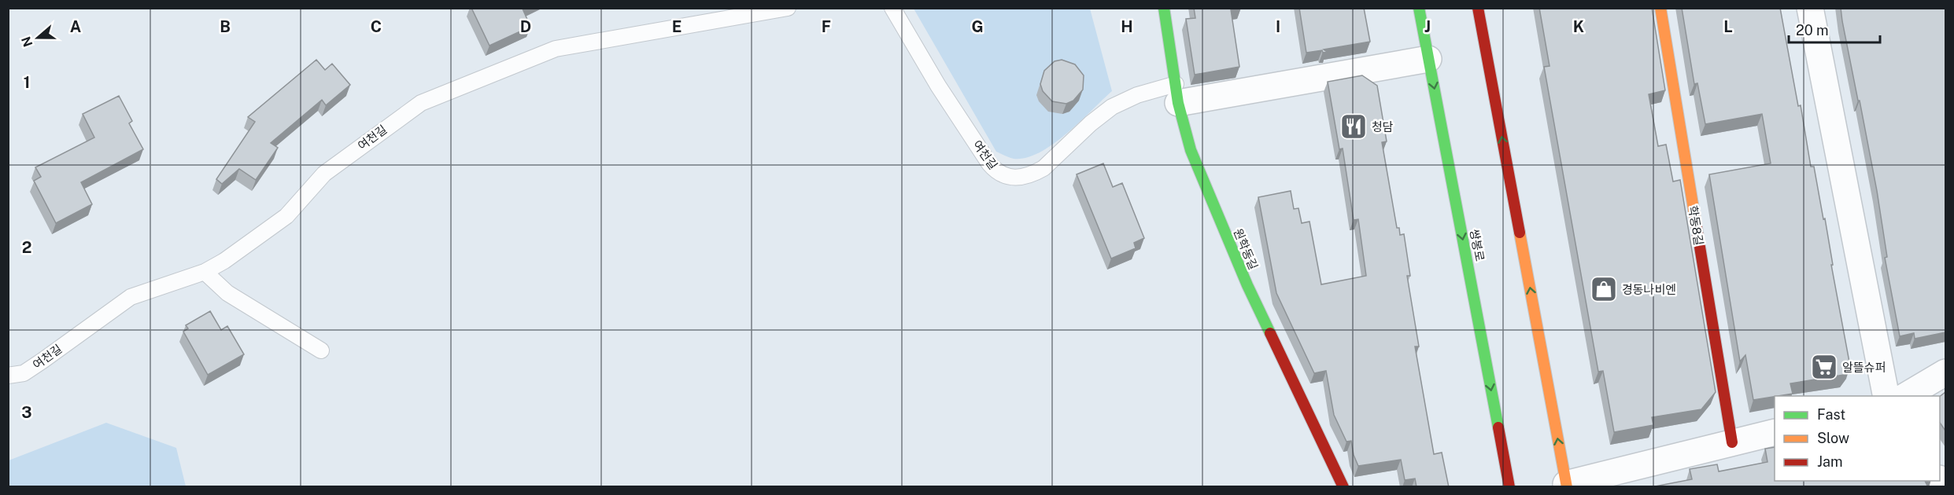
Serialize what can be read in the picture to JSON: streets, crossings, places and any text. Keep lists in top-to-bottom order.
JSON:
{
  "streets": {
    "street": ["학동8길", "쌍봉로", "원학동길"],
    "lane": ["여천길"]
  },
  "crossings": [
    ["여천길", "원학동길"]
  ],
  "places": {
    "restaurant": ["청담"],
    "shop": ["경동나비엔"],
    "supermarket": ["알뜰슈퍼"]
  },
  "legend": ["Fast", "Slow", "Jam"],
  "scale_bar": "20 m",
  "north": "left",
  "grid": {
    "columns": [
      "A",
      "B",
      "C",
      "D",
      "E",
      "F",
      "G",
      "H",
      "I",
      "J",
      "K",
      "L"
    ],
    "rows": ["1", "2", "3"]
  }
}
